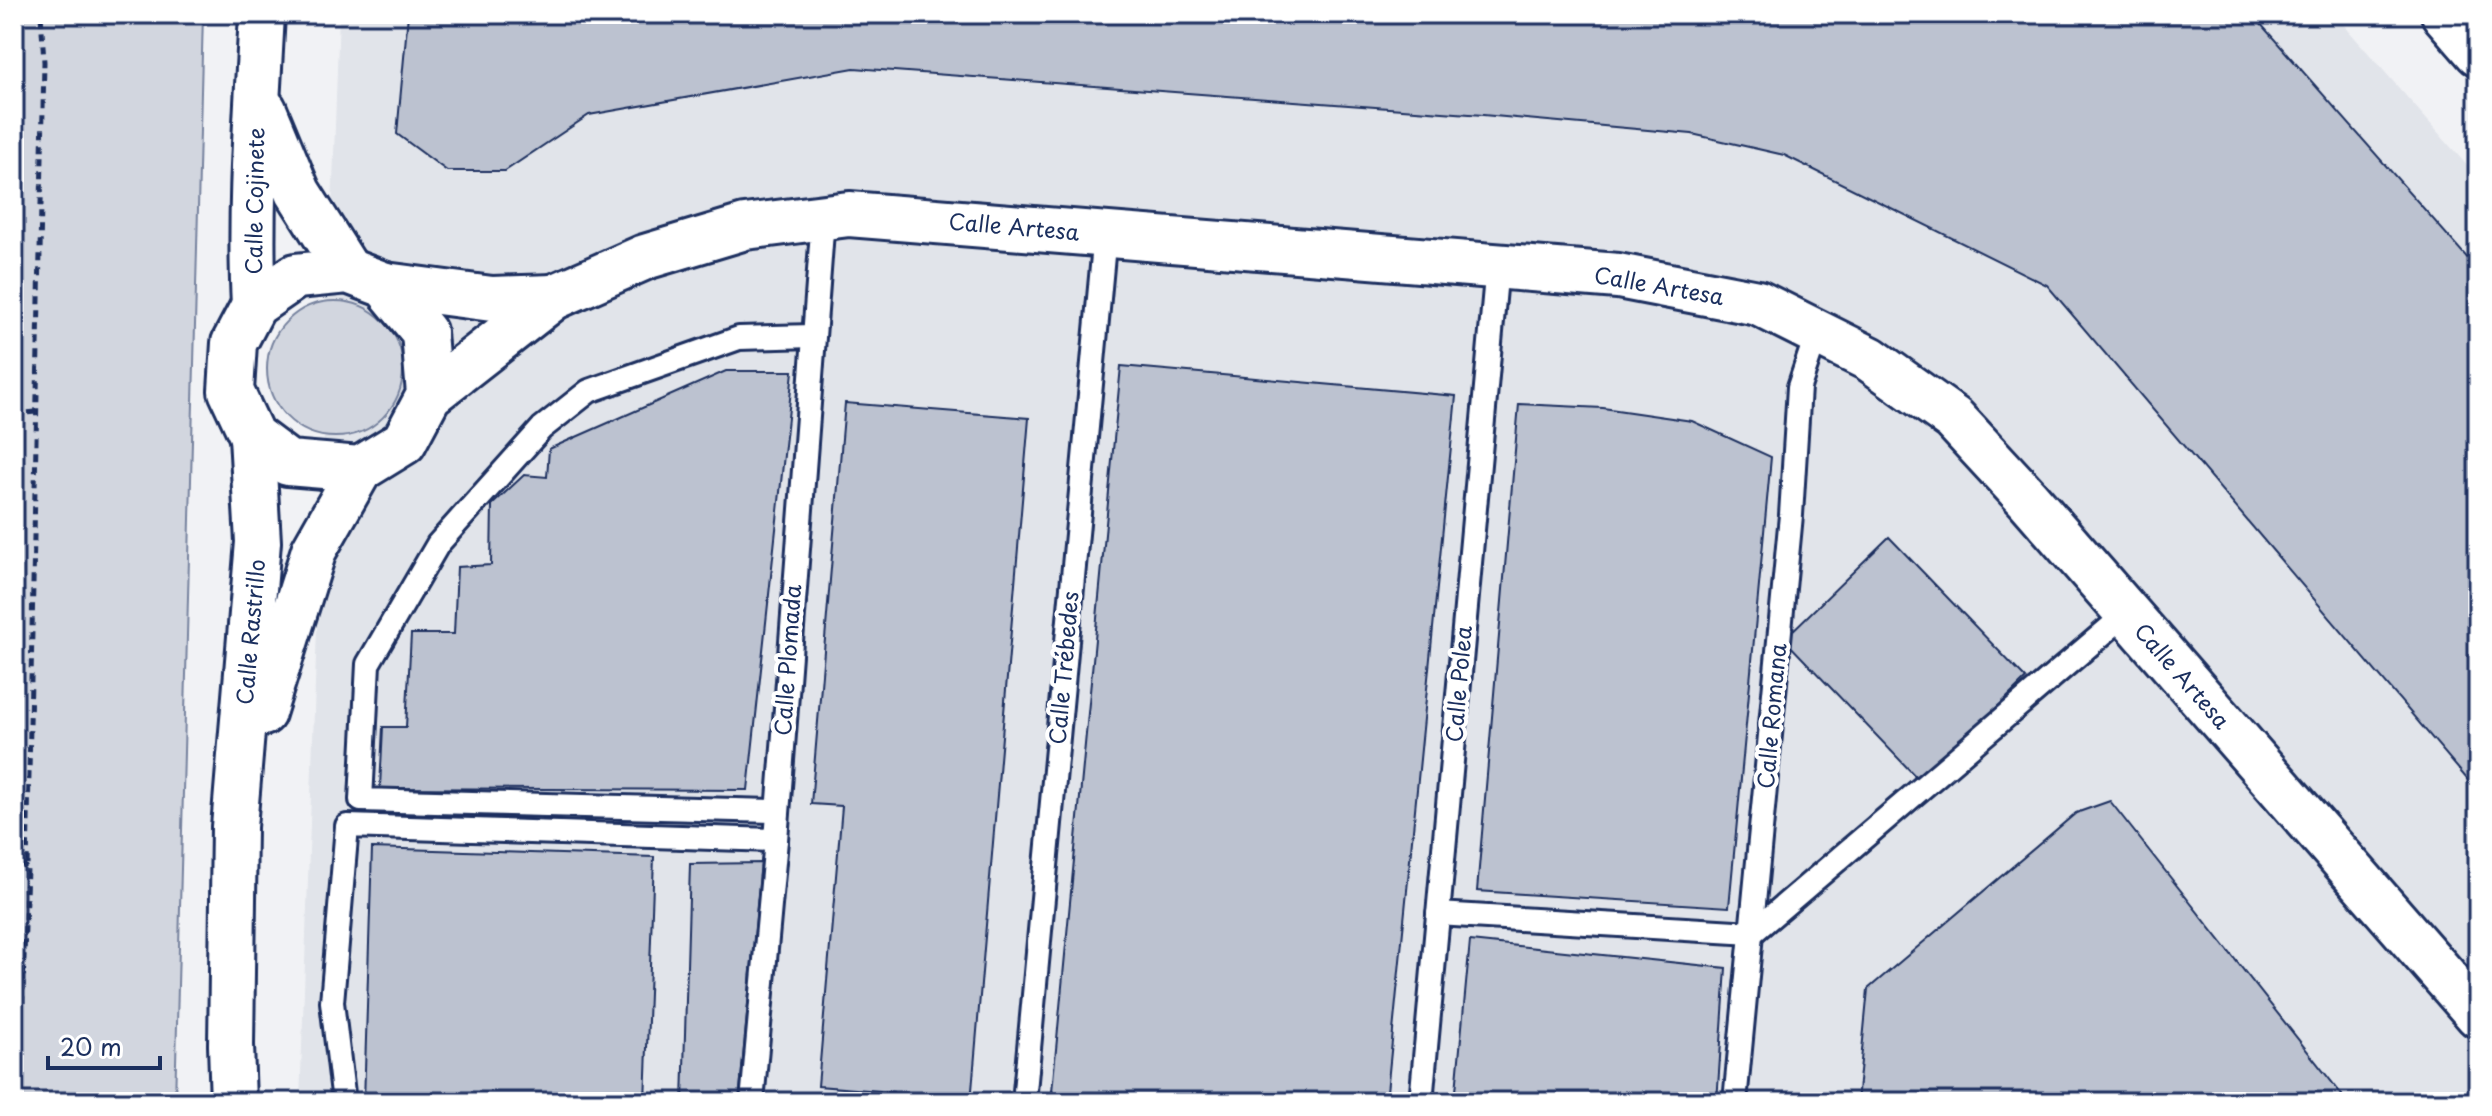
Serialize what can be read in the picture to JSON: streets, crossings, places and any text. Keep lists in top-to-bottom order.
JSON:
{
  "streets": {
    "street": ["Calle Cojinete", "Calle Artesa", "Calle Rastrillo"],
    "lane": [
      "Calle Plomada",
      "Calle Trébedes",
      "Calle Polea",
      "Calle Romana"
    ]
  },
  "crossings": [
    ["Calle Cojinete", "Calle Artesa"],
    ["Calle Cojinete", "Calle Rastrillo"],
    ["Calle Artesa", "Calle Rastrillo"],
    ["Calle Artesa", "Calle Plomada"],
    ["Calle Artesa", "Calle Trébedes"],
    ["Calle Artesa", "Calle Polea"],
    ["Calle Artesa", "Calle Romana"]
  ],
  "scale_bar": "20 m"
}
